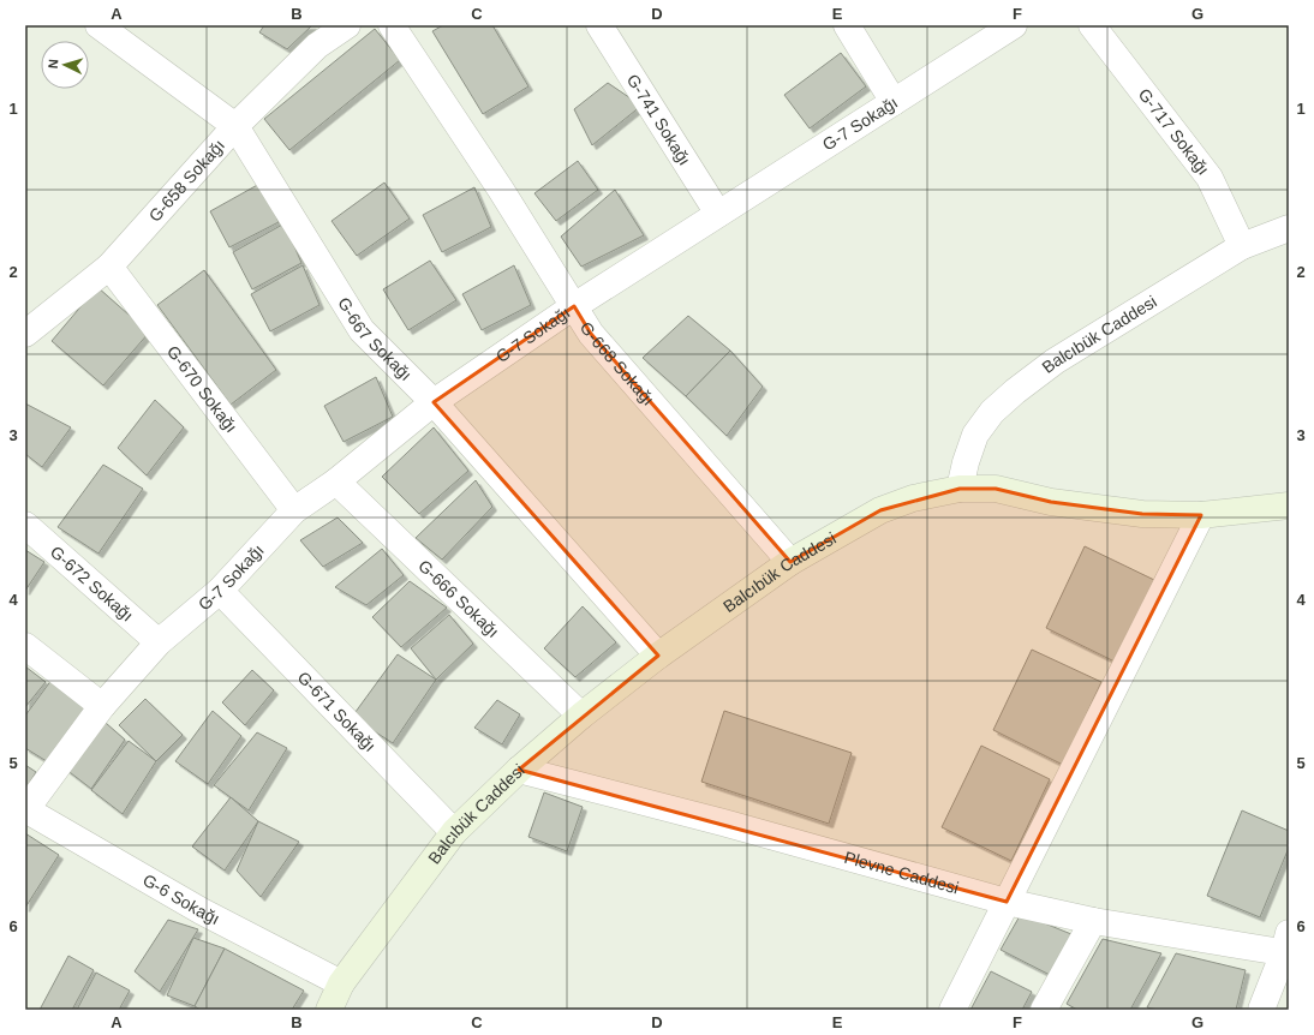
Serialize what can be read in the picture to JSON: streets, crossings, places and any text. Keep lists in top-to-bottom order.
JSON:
{
  "streets": {
    "main road": ["Balcıbük Caddesi"],
    "street": [
      "G-741 Sokağı",
      "G-7 Sokağı",
      "G-717 Sokağı",
      "G-658 Sokağı",
      "G-667 Sokağı",
      "G-668 Sokağı",
      "G-670 Sokağı",
      "G-672 Sokağı",
      "G-666 Sokağı",
      "G-671 Sokağı",
      "Plevne Caddesi",
      "G-6 Sokağı"
    ]
  },
  "crossings": [
    ["G-741 Sokağı", "G-7 Sokağı"],
    ["G-7 Sokağı", "G-667 Sokağı"],
    ["G-7 Sokağı", "G-668 Sokağı"],
    ["G-7 Sokağı", "G-670 Sokağı"],
    ["G-7 Sokağı", "G-672 Sokağı"],
    ["G-7 Sokağı", "G-666 Sokağı"],
    ["G-7 Sokağı", "G-671 Sokağı"],
    ["G-7 Sokağı", "G-6 Sokağı"],
    ["G-717 Sokağı", "Balcıbük Caddesi"],
    ["G-658 Sokağı", "G-667 Sokağı"],
    ["G-658 Sokağı", "G-670 Sokağı"],
    ["Balcıbük Caddesi", "G-667 Sokağı"],
    ["Balcıbük Caddesi", "G-668 Sokağı"],
    ["Balcıbük Caddesi", "G-666 Sokağı"],
    ["Balcıbük Caddesi", "G-671 Sokağı"],
    ["Balcıbük Caddesi", "Plevne Caddesi"],
    ["Balcıbük Caddesi", "G-6 Sokağı"]
  ],
  "north": "left",
  "grid": {
    "columns": [
      "A",
      "B",
      "C",
      "D",
      "E",
      "F",
      "G"
    ],
    "rows": [
      "1",
      "2",
      "3",
      "4",
      "5",
      "6"
    ]
  }
}
